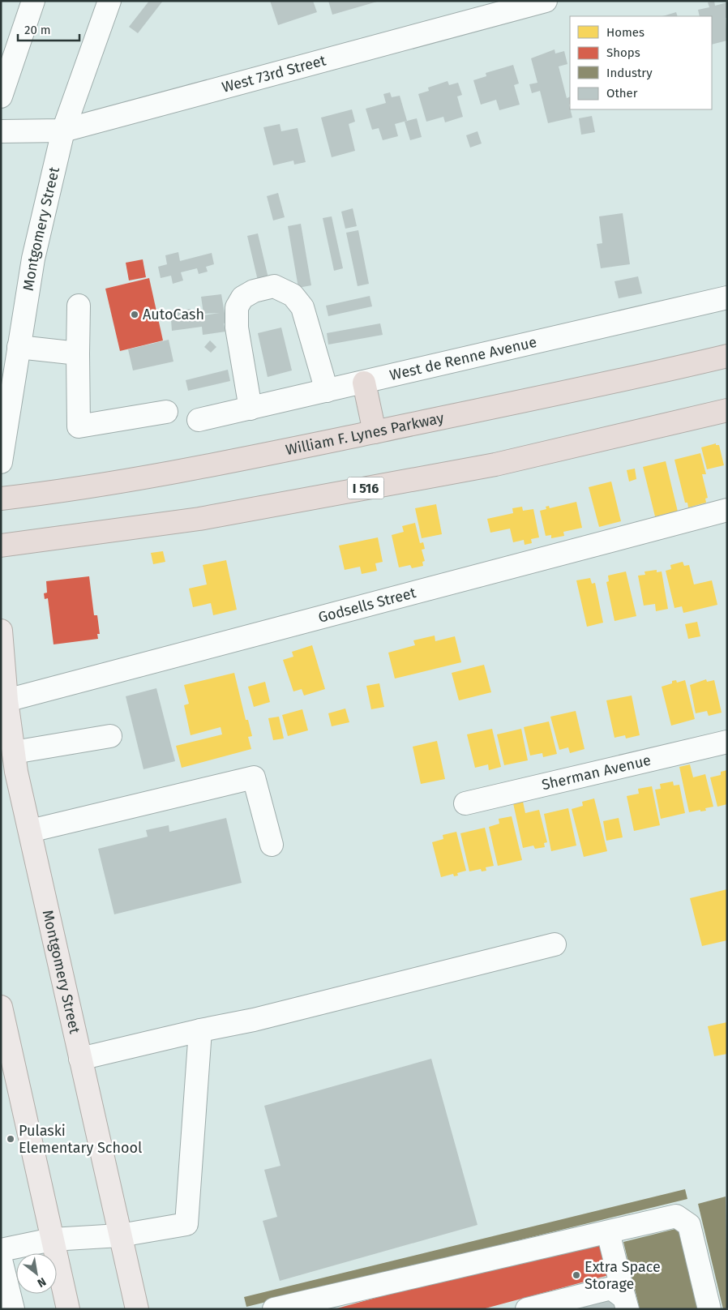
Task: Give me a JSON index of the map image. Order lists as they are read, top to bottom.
{
  "streets": {
    "highway": ["William F. Lynes Parkway", "I 516"],
    "main road": ["Montgomery Street"],
    "street": [
      "West 73rd Street",
      "West de Renne Avenue",
      "Godsells Street",
      "Sherman Avenue"
    ]
  },
  "crossings": [
    ["West 73rd Street", "Montgomery Street"],
    ["Montgomery Street", "Godsells Street"]
  ],
  "places": ["AutoCash", "Pulaski Elementary School", "Extra Space Storage"],
  "legend": [
    "Homes",
    "Shops",
    "Industry",
    "Other"
  ],
  "scale_bar": "20 m",
  "north": "bottom right"
}
